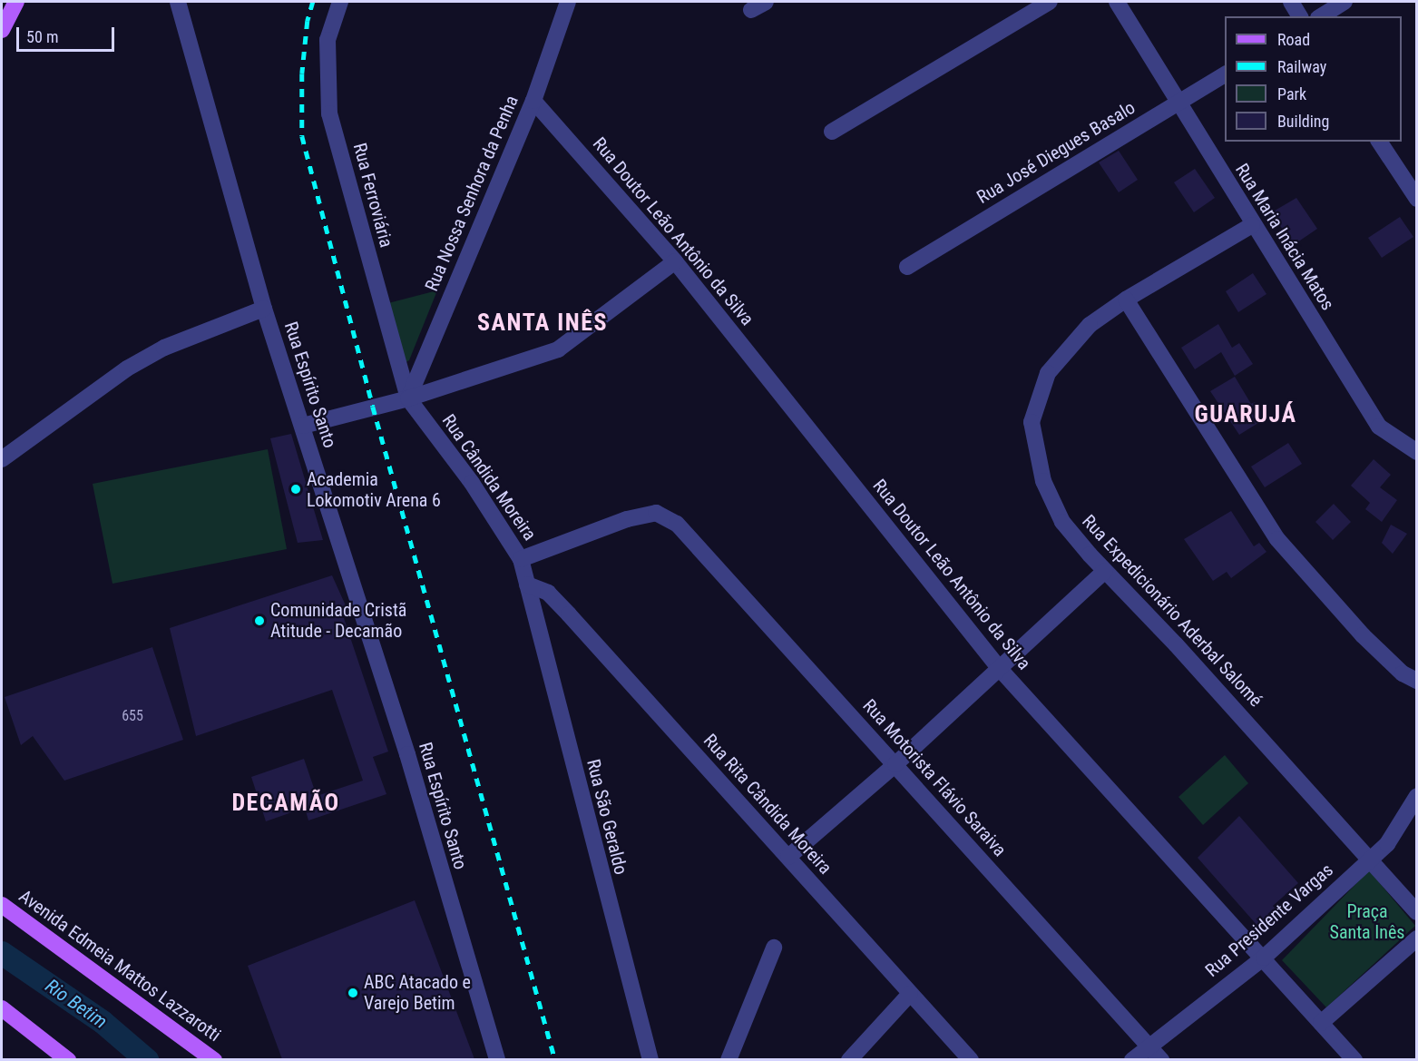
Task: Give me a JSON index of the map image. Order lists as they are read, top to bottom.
{
  "streets": {
    "main road": ["Avenida Edmeia Mattos Lazzarotti"],
    "street": [
      "Rua José Diegues Basalo",
      "Rua Nossa Senhora da Penha",
      "Rua Ferroviária",
      "Rua Doutor Leão Antônio da Silva",
      "Rua Maria Inácia Matos",
      "Rua Espírito Santo",
      "Rua Cândida Moreira",
      "Rua Expedicionário Aderbal Salomé",
      "Rua Motorista Flávio Saraiva",
      "Rua Rita Cândida Moreira",
      "Rua São Geraldo",
      "Rua Presidente Vargas"
    ]
  },
  "crossings": [
    ["Rua José Diegues Basalo", "Rua Maria Inácia Matos"],
    ["Rua Nossa Senhora da Penha", "Rua Ferroviária"],
    ["Rua Nossa Senhora da Penha", "Rua Doutor Leão Antônio da Silva"],
    ["Rua Nossa Senhora da Penha", "Rua Cândida Moreira"],
    ["Rua Ferroviária", "Rua Cândida Moreira"],
    ["Rua Doutor Leão Antônio da Silva", "Rua Presidente Vargas"],
    ["Rua Maria Inácia Matos", "Rua Expedicionário Aderbal Salomé"],
    ["Rua Cândida Moreira", "Rua Motorista Flávio Saraiva"],
    ["Rua Cândida Moreira", "Rua Rita Cândida Moreira"],
    ["Rua Cândida Moreira", "Rua São Geraldo"],
    ["Rua Expedicionário Aderbal Salomé", "Rua Presidente Vargas"],
    ["Rua Motorista Flávio Saraiva", "Rua Presidente Vargas"],
    ["Rua Rita Cândida Moreira", "Rua São Geraldo"]
  ],
  "districts": ["SANTA INÊS", "GUARUJÁ", "DECAMÃO"],
  "water": ["Rio Betim"],
  "parks": ["Praça Santa Inês"],
  "places": ["Academia Lokomotiv Arena 6", "Comunidade Cristã Atitude - Decamão", "ABC Atacado e Varejo Betim"],
  "house_numbers": ["655"],
  "legend": [
    "Road",
    "Railway",
    "Park",
    "Building"
  ],
  "scale_bar": "50 m"
}
